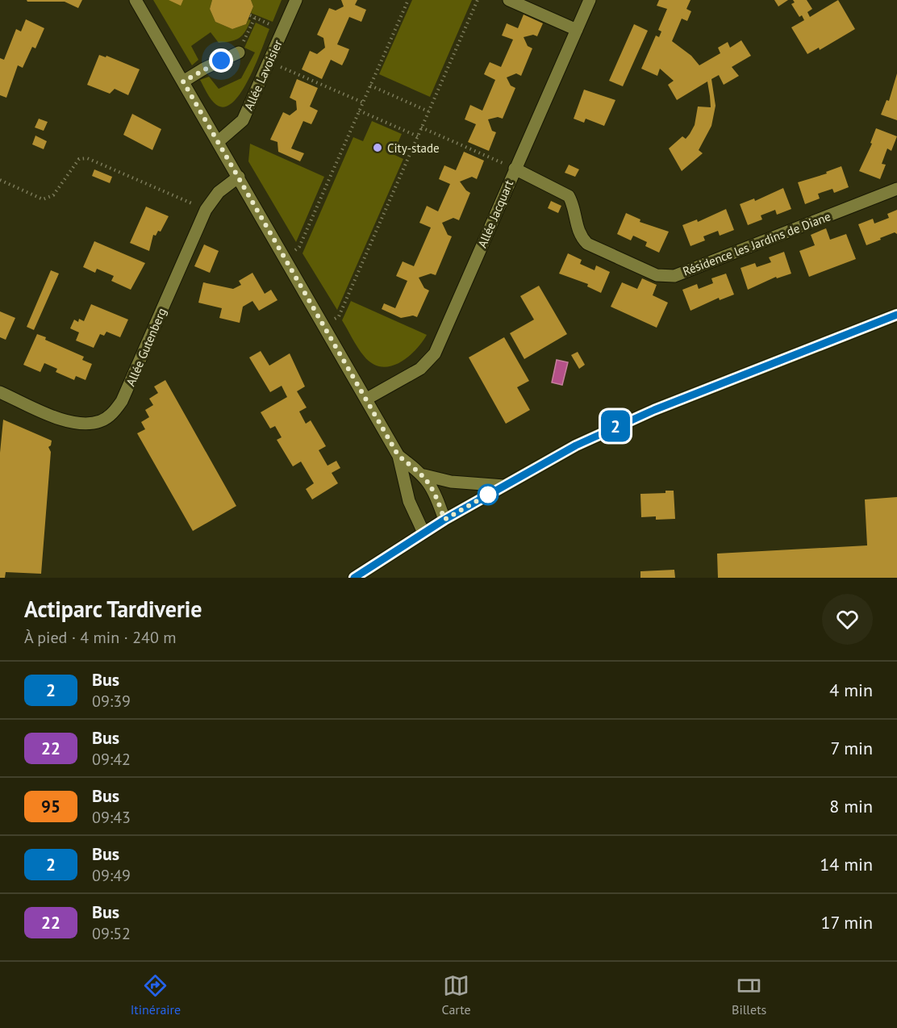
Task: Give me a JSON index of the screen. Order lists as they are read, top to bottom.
{
  "streets": {
    "street": [
      "Allée Lavoisier",
      "Allée Jacquart",
      "Résidence les Jardins de Diane",
      "Allée Gutenberg"
    ]
  },
  "crossings": [
    ["Allée Jacquart", "Résidence les Jardins de Diane"]
  ],
  "places": ["City-stade"],
  "lines": ["bus line 2"],
  "page": {
    "on_map": "2",
    "heading": ["Actiparc Tardiverie", "À pied · 4 min · 240 m"],
    "list": [
      {
        "mark": "2",
        "name": "Bus",
        "note": "09:39",
        "value": "4 min"
      },
      {
        "mark": "22",
        "name": "Bus",
        "note": "09:42",
        "value": "7 min"
      },
      {
        "mark": "95",
        "name": "Bus",
        "note": "09:43",
        "value": "8 min"
      },
      {
        "mark": "2",
        "name": "Bus",
        "note": "09:49",
        "value": "14 min"
      },
      {
        "mark": "22",
        "name": "Bus",
        "note": "09:52",
        "value": "17 min"
      }
    ],
    "tabs": ["Itinéraire", "Carte", "Billets"]
  }
}
